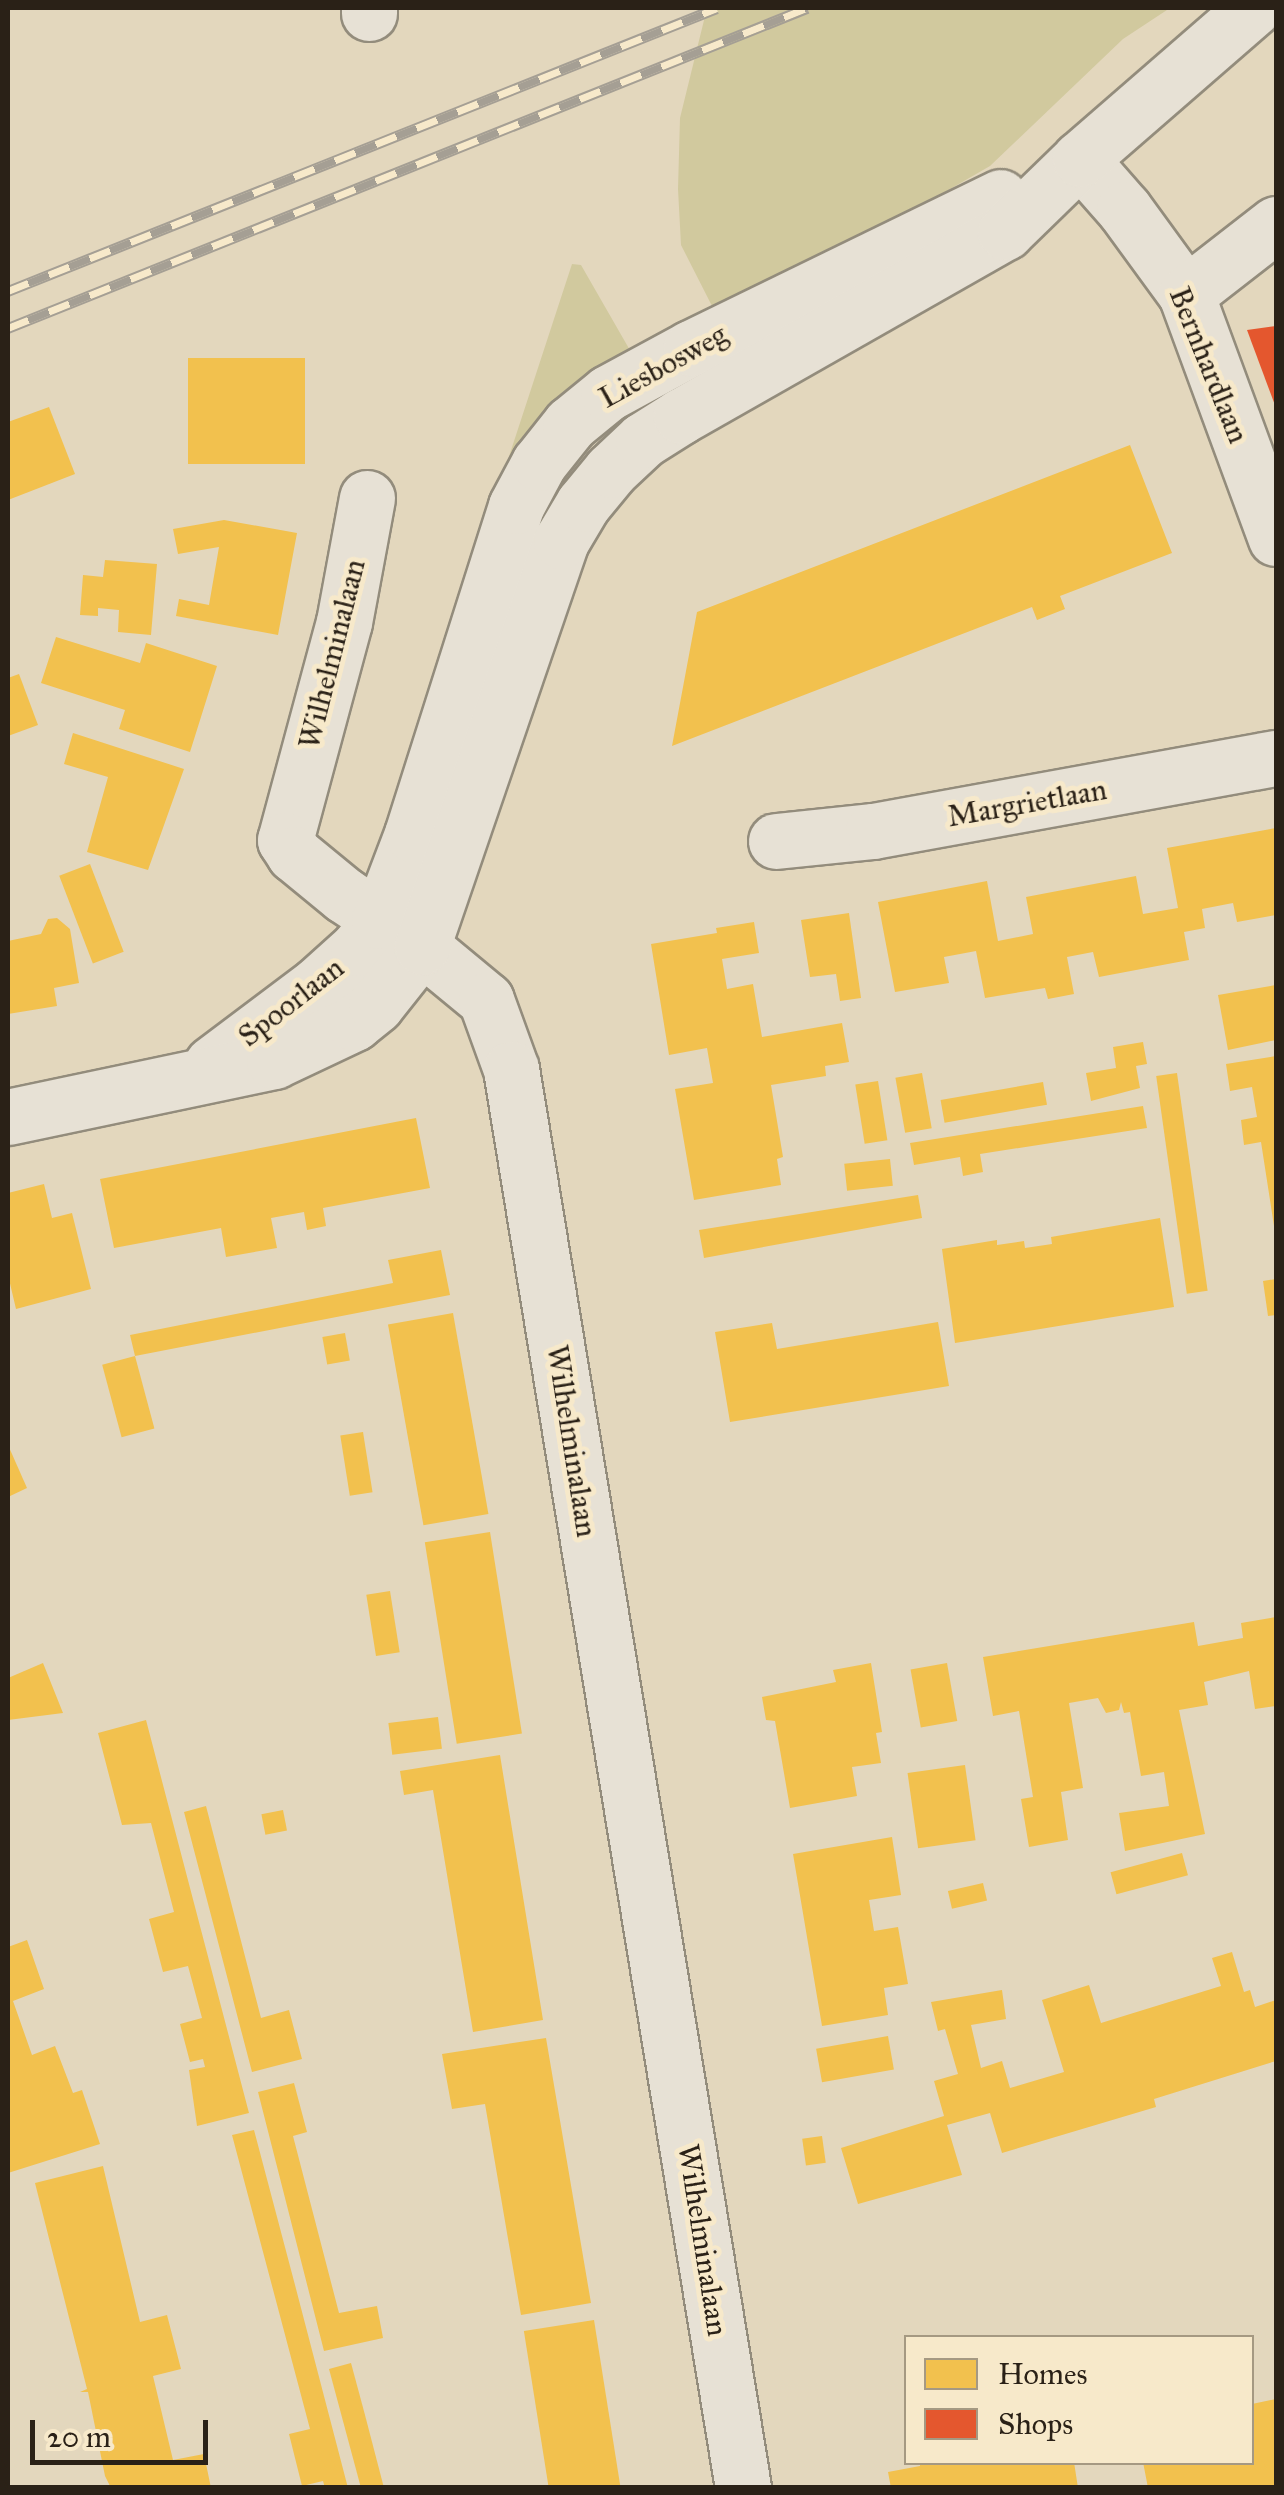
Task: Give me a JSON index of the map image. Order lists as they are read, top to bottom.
{
  "streets": {
    "street": [
      "Bernhardlaan",
      "Liesbosweg",
      "Wilhelminalaan",
      "Margrietlaan",
      "Spoorlaan"
    ]
  },
  "crossings": [
    ["Bernhardlaan", "Liesbosweg"],
    ["Liesbosweg", "Wilhelminalaan"],
    ["Liesbosweg", "Spoorlaan"],
    ["Wilhelminalaan", "Spoorlaan"]
  ],
  "legend": ["Homes", "Shops"],
  "scale_bar": "20 m"
}
